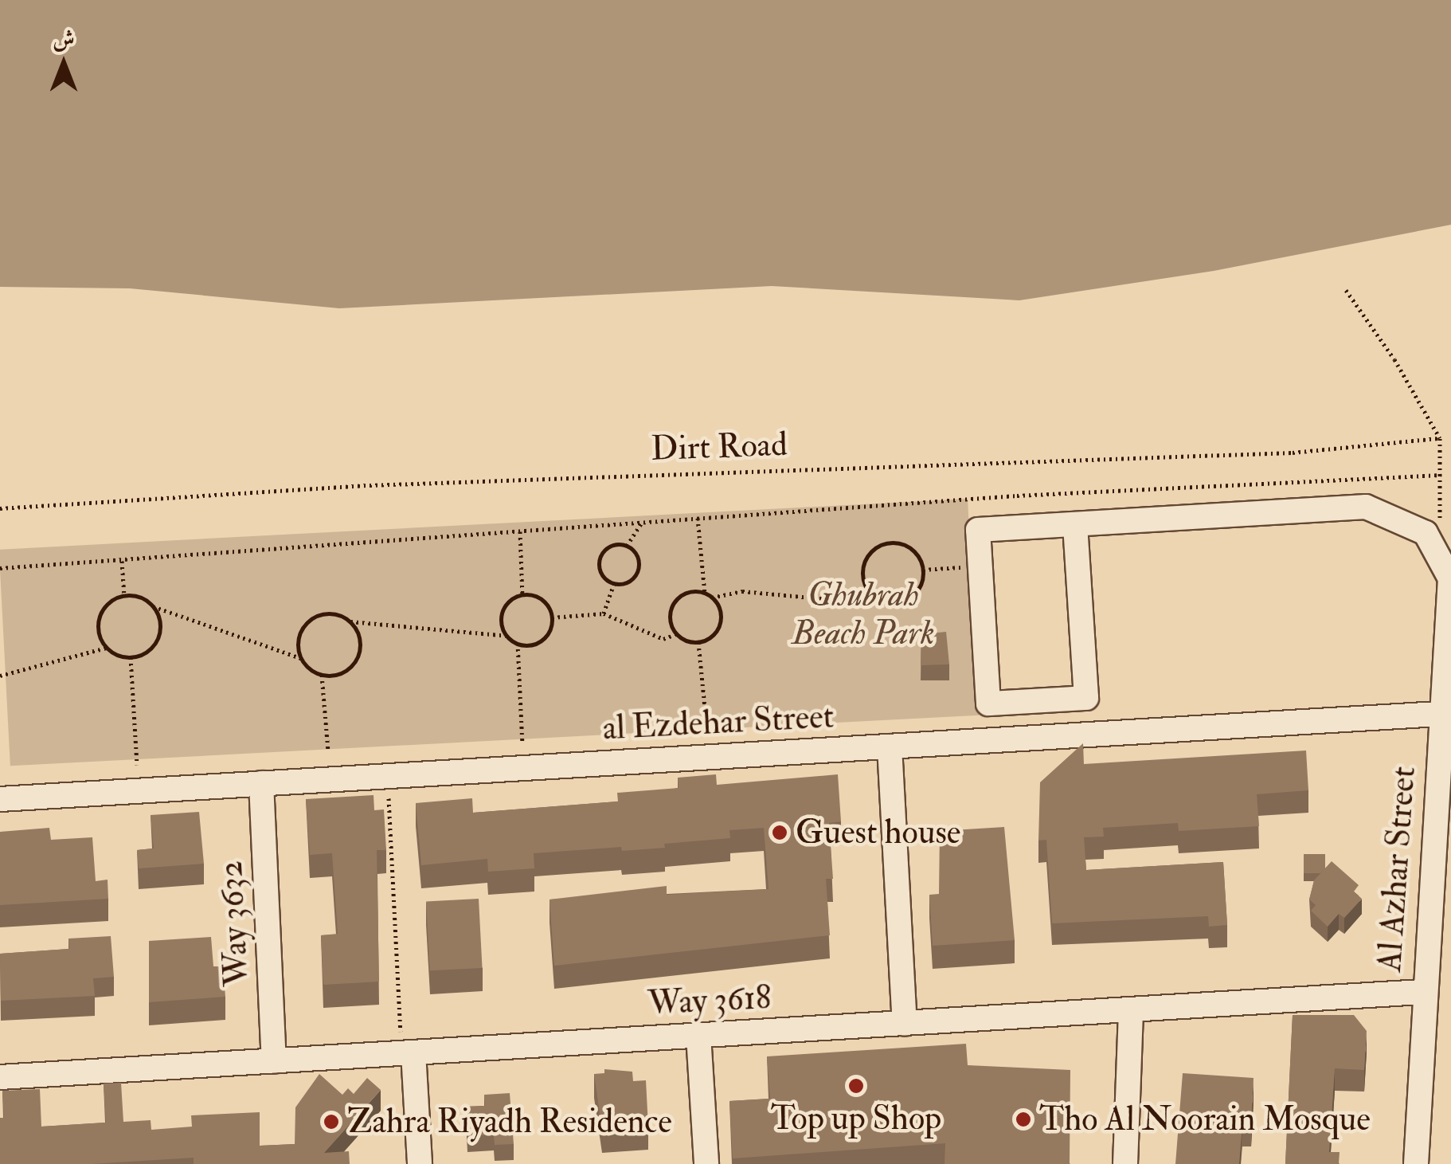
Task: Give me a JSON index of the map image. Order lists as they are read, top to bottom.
{
  "streets": {
    "street": [
      "al Ezdehar Street",
      "Al Azhar Street",
      "Way 3632",
      "Way 3618"
    ],
    "path": ["Dirt Road"]
  },
  "crossings": [
    ["al Ezdehar Street", "Al Azhar Street"],
    ["al Ezdehar Street", "Way 3632"],
    ["Al Azhar Street", "Way 3618"],
    ["Way 3632", "Way 3618"]
  ],
  "parks": ["Ghubrah Beach Park"],
  "places": [
    "Guest house",
    "Top up Shop",
    "Tho Al Noorain Mosque",
    "Zahra Riyadh Residence"
  ],
  "north": "top"
}
